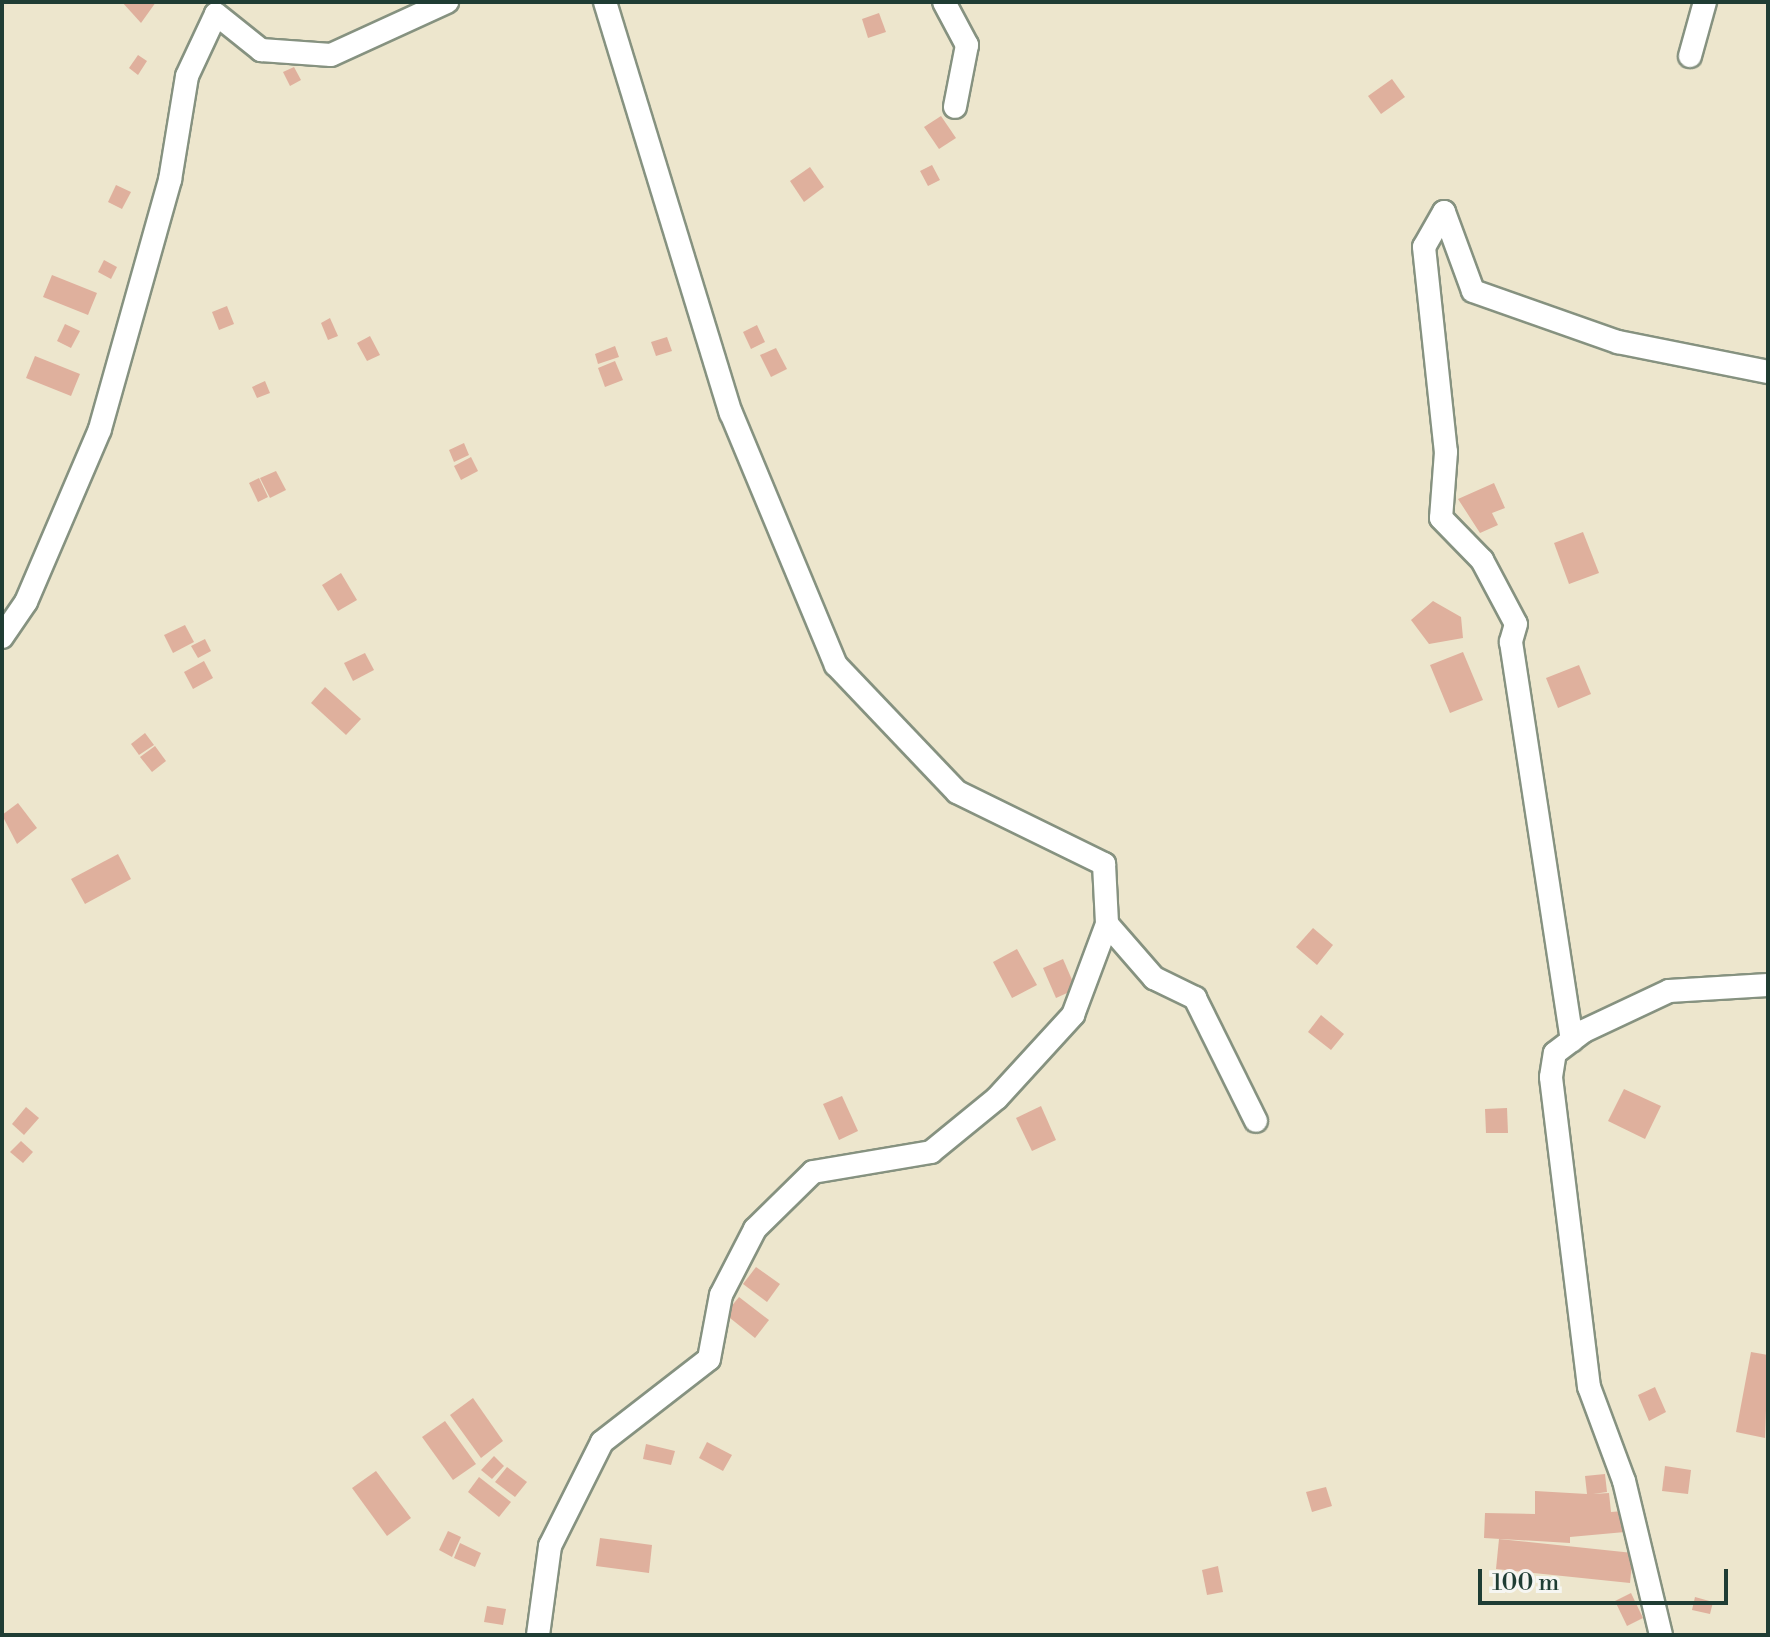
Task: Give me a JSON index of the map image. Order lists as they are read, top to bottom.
{
  "scale_bar": "100 m"
}
